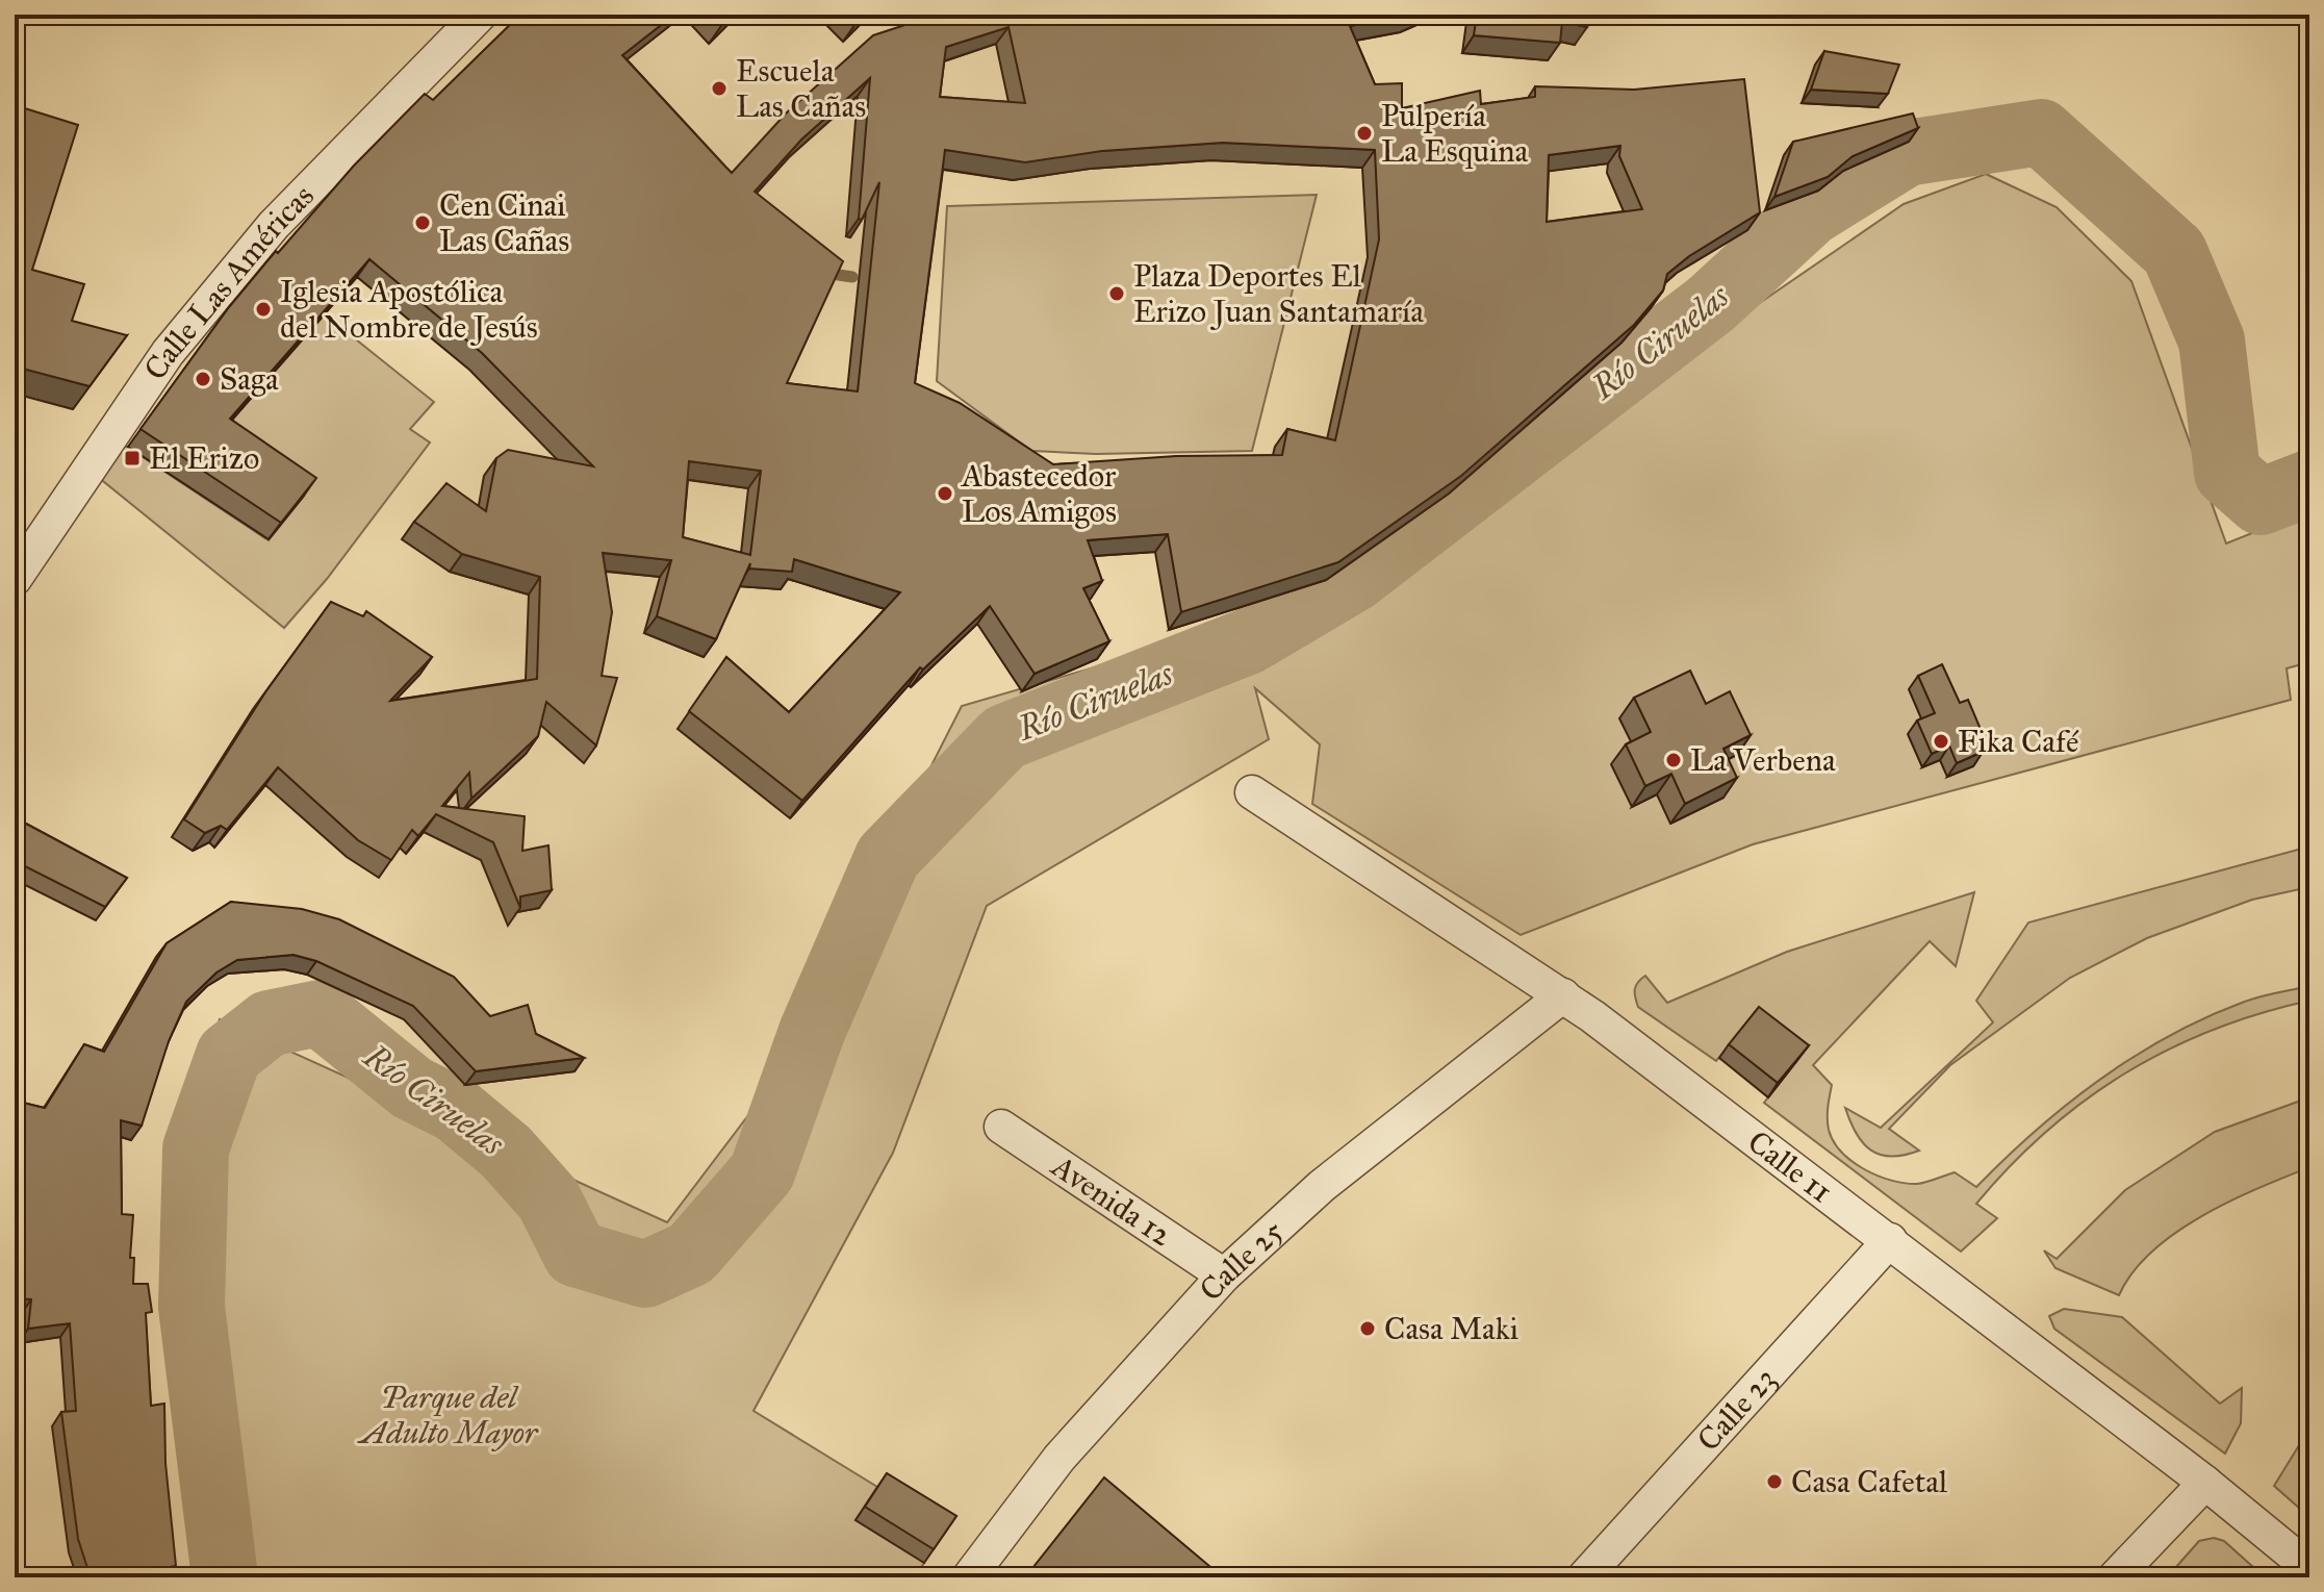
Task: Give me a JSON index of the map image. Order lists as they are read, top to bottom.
{
  "streets": {
    "street": [
      "Calle Las Américas",
      "Calle 11",
      "Avenida 12",
      "Calle 25",
      "Calle 23"
    ]
  },
  "crossings": [
    ["Calle 11", "Calle 25"],
    ["Calle 11", "Calle 23"],
    ["Avenida 12", "Calle 25"]
  ],
  "water": ["Río Ciruelas"],
  "parks": ["Parque del Adulto Mayor"],
  "places": {
    "other": [
      "Escuela Las Cañas",
      "Pulpería La Esquina",
      "Cen Cinai Las Cañas",
      "Plaza Deportes El Erizo Juan Santamaría",
      "Iglesia Apostólica del Nombre de Jesús",
      "Saga",
      "Abastecedor Los Amigos",
      "Fika Café",
      "La Verbena",
      "Casa Maki",
      "Casa Cafetal"
    ],
    "transit": ["El Erizo"]
  }
}
